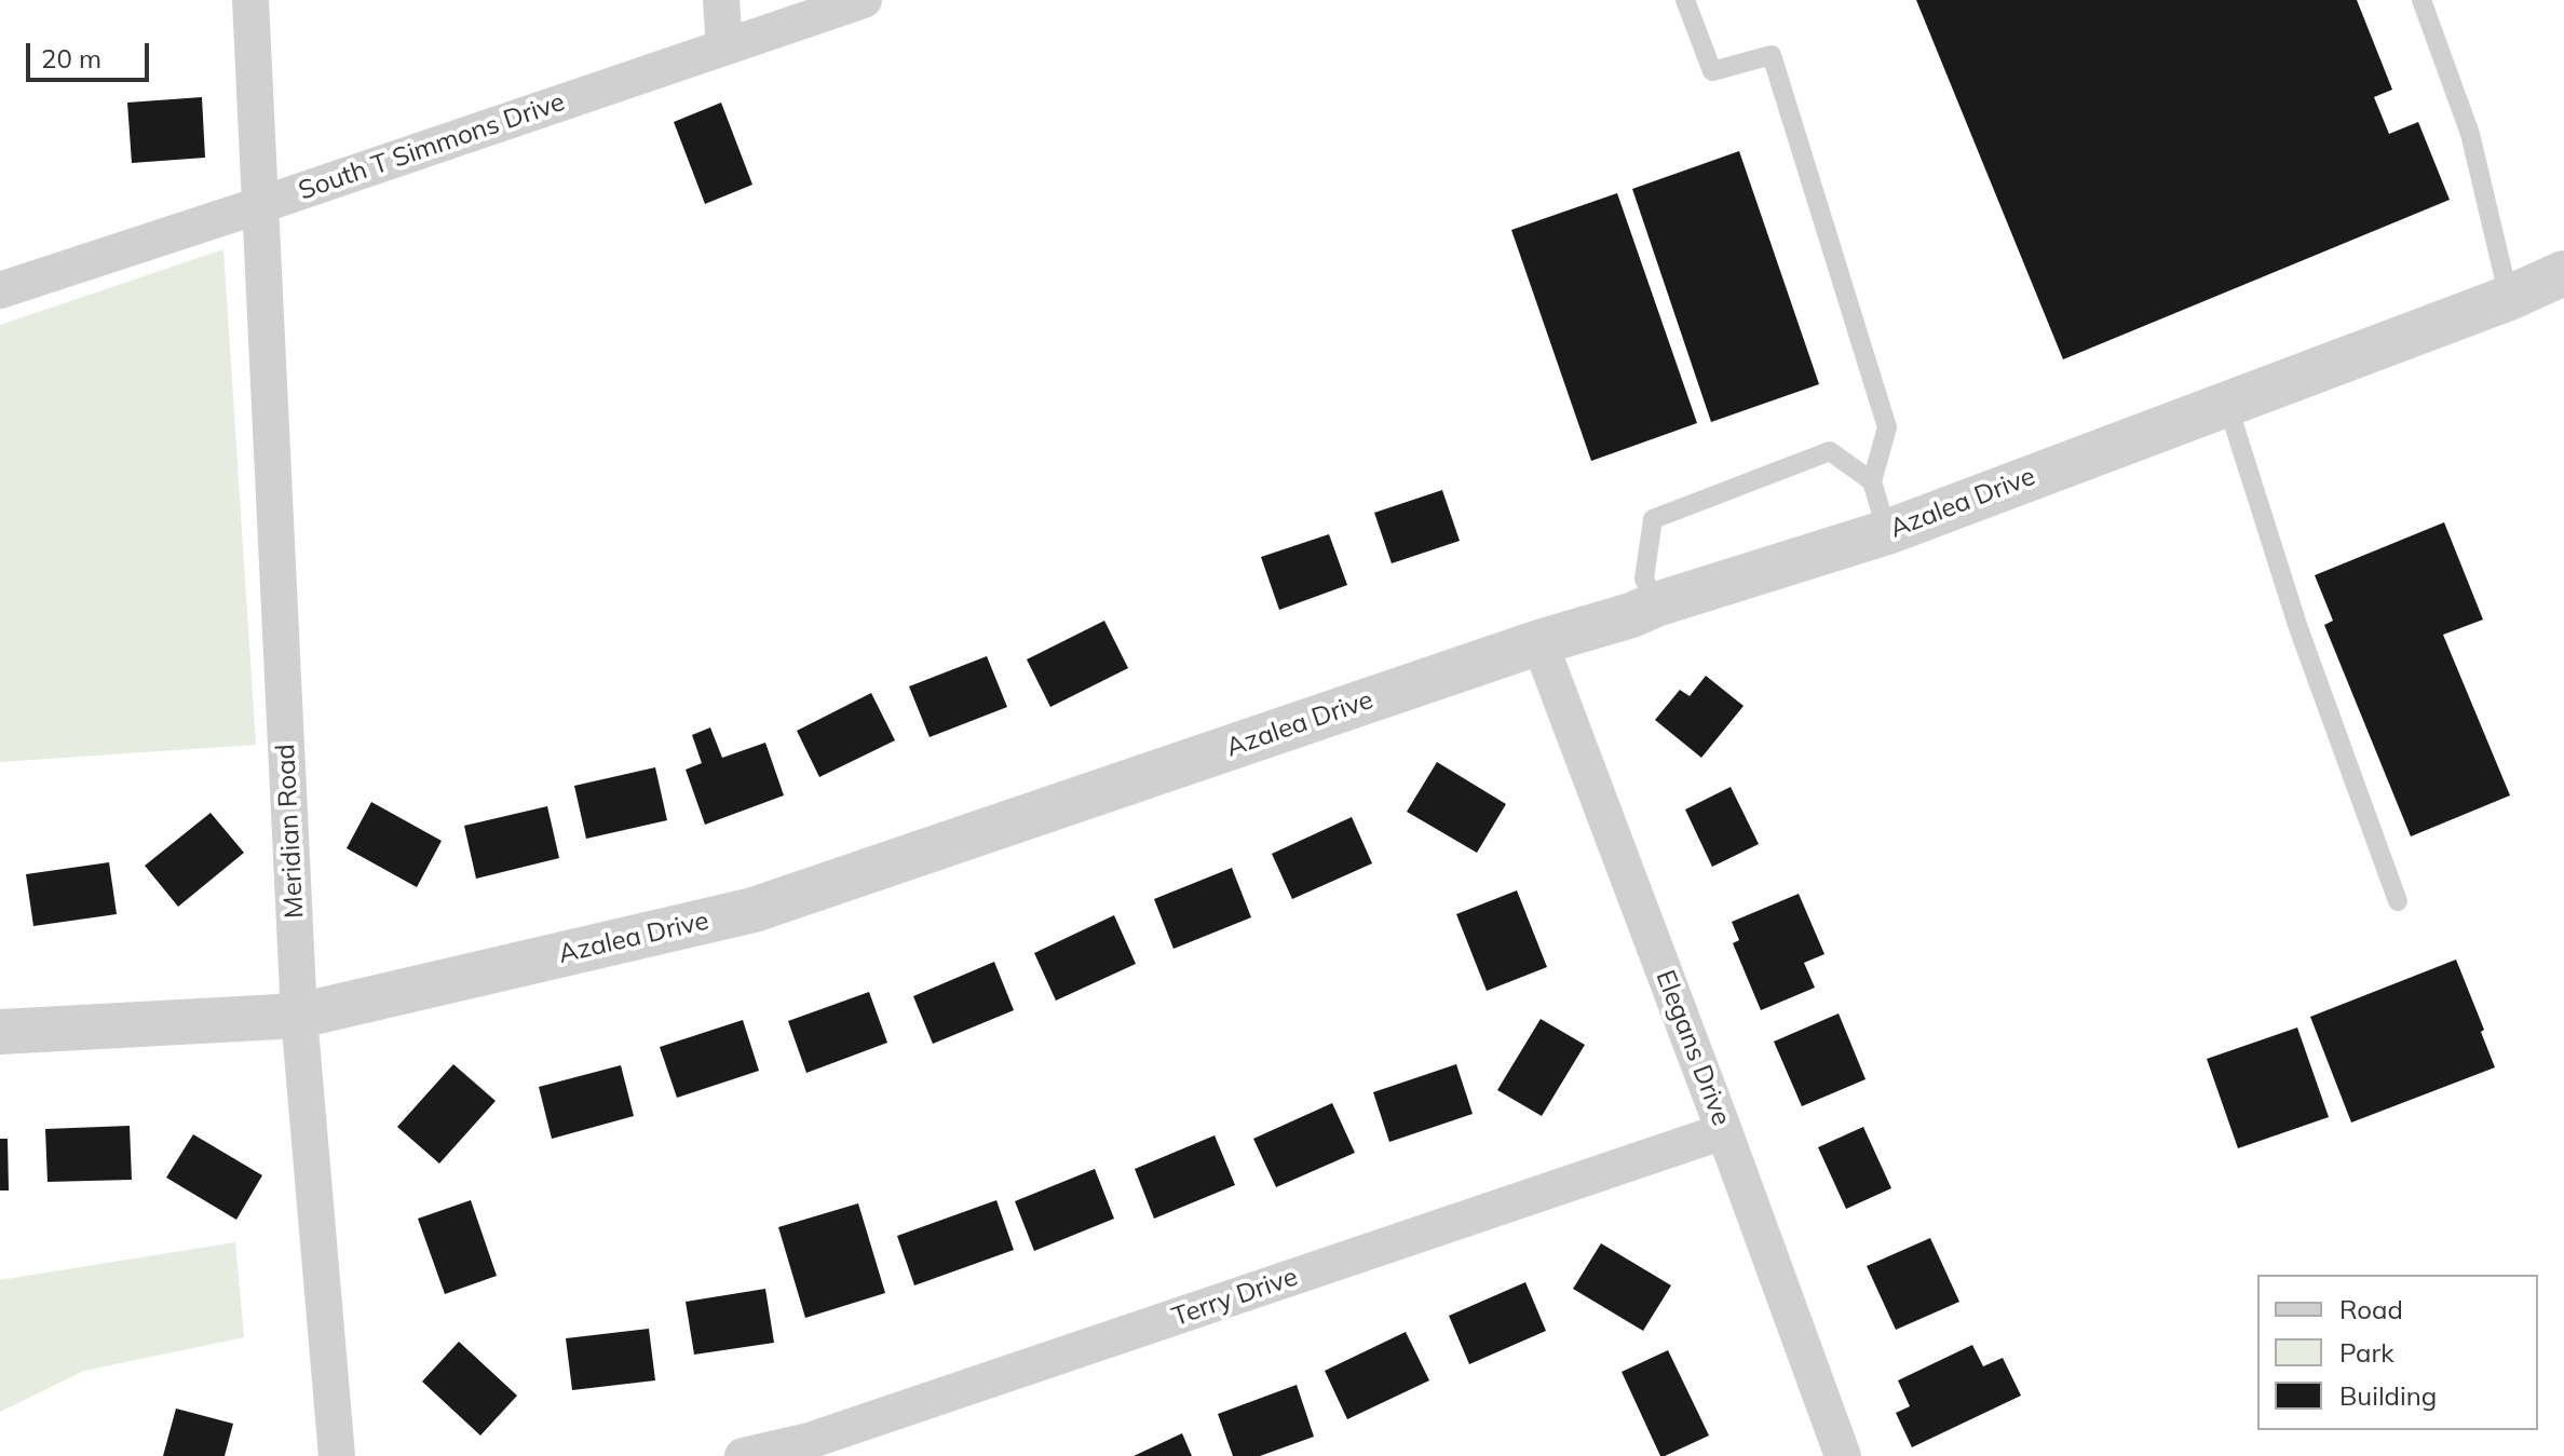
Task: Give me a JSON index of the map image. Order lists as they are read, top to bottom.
{
  "streets": {
    "street": [
      "South T Simmons Drive",
      "Azalea Drive",
      "Meridian Road",
      "Elegans Drive",
      "Terry Drive"
    ]
  },
  "crossings": [
    ["South T Simmons Drive", "Meridian Road"],
    ["Azalea Drive", "Meridian Road"],
    ["Azalea Drive", "Elegans Drive"],
    ["Elegans Drive", "Terry Drive"]
  ],
  "legend": ["Road", "Park", "Building"],
  "scale_bar": "20 m"
}
